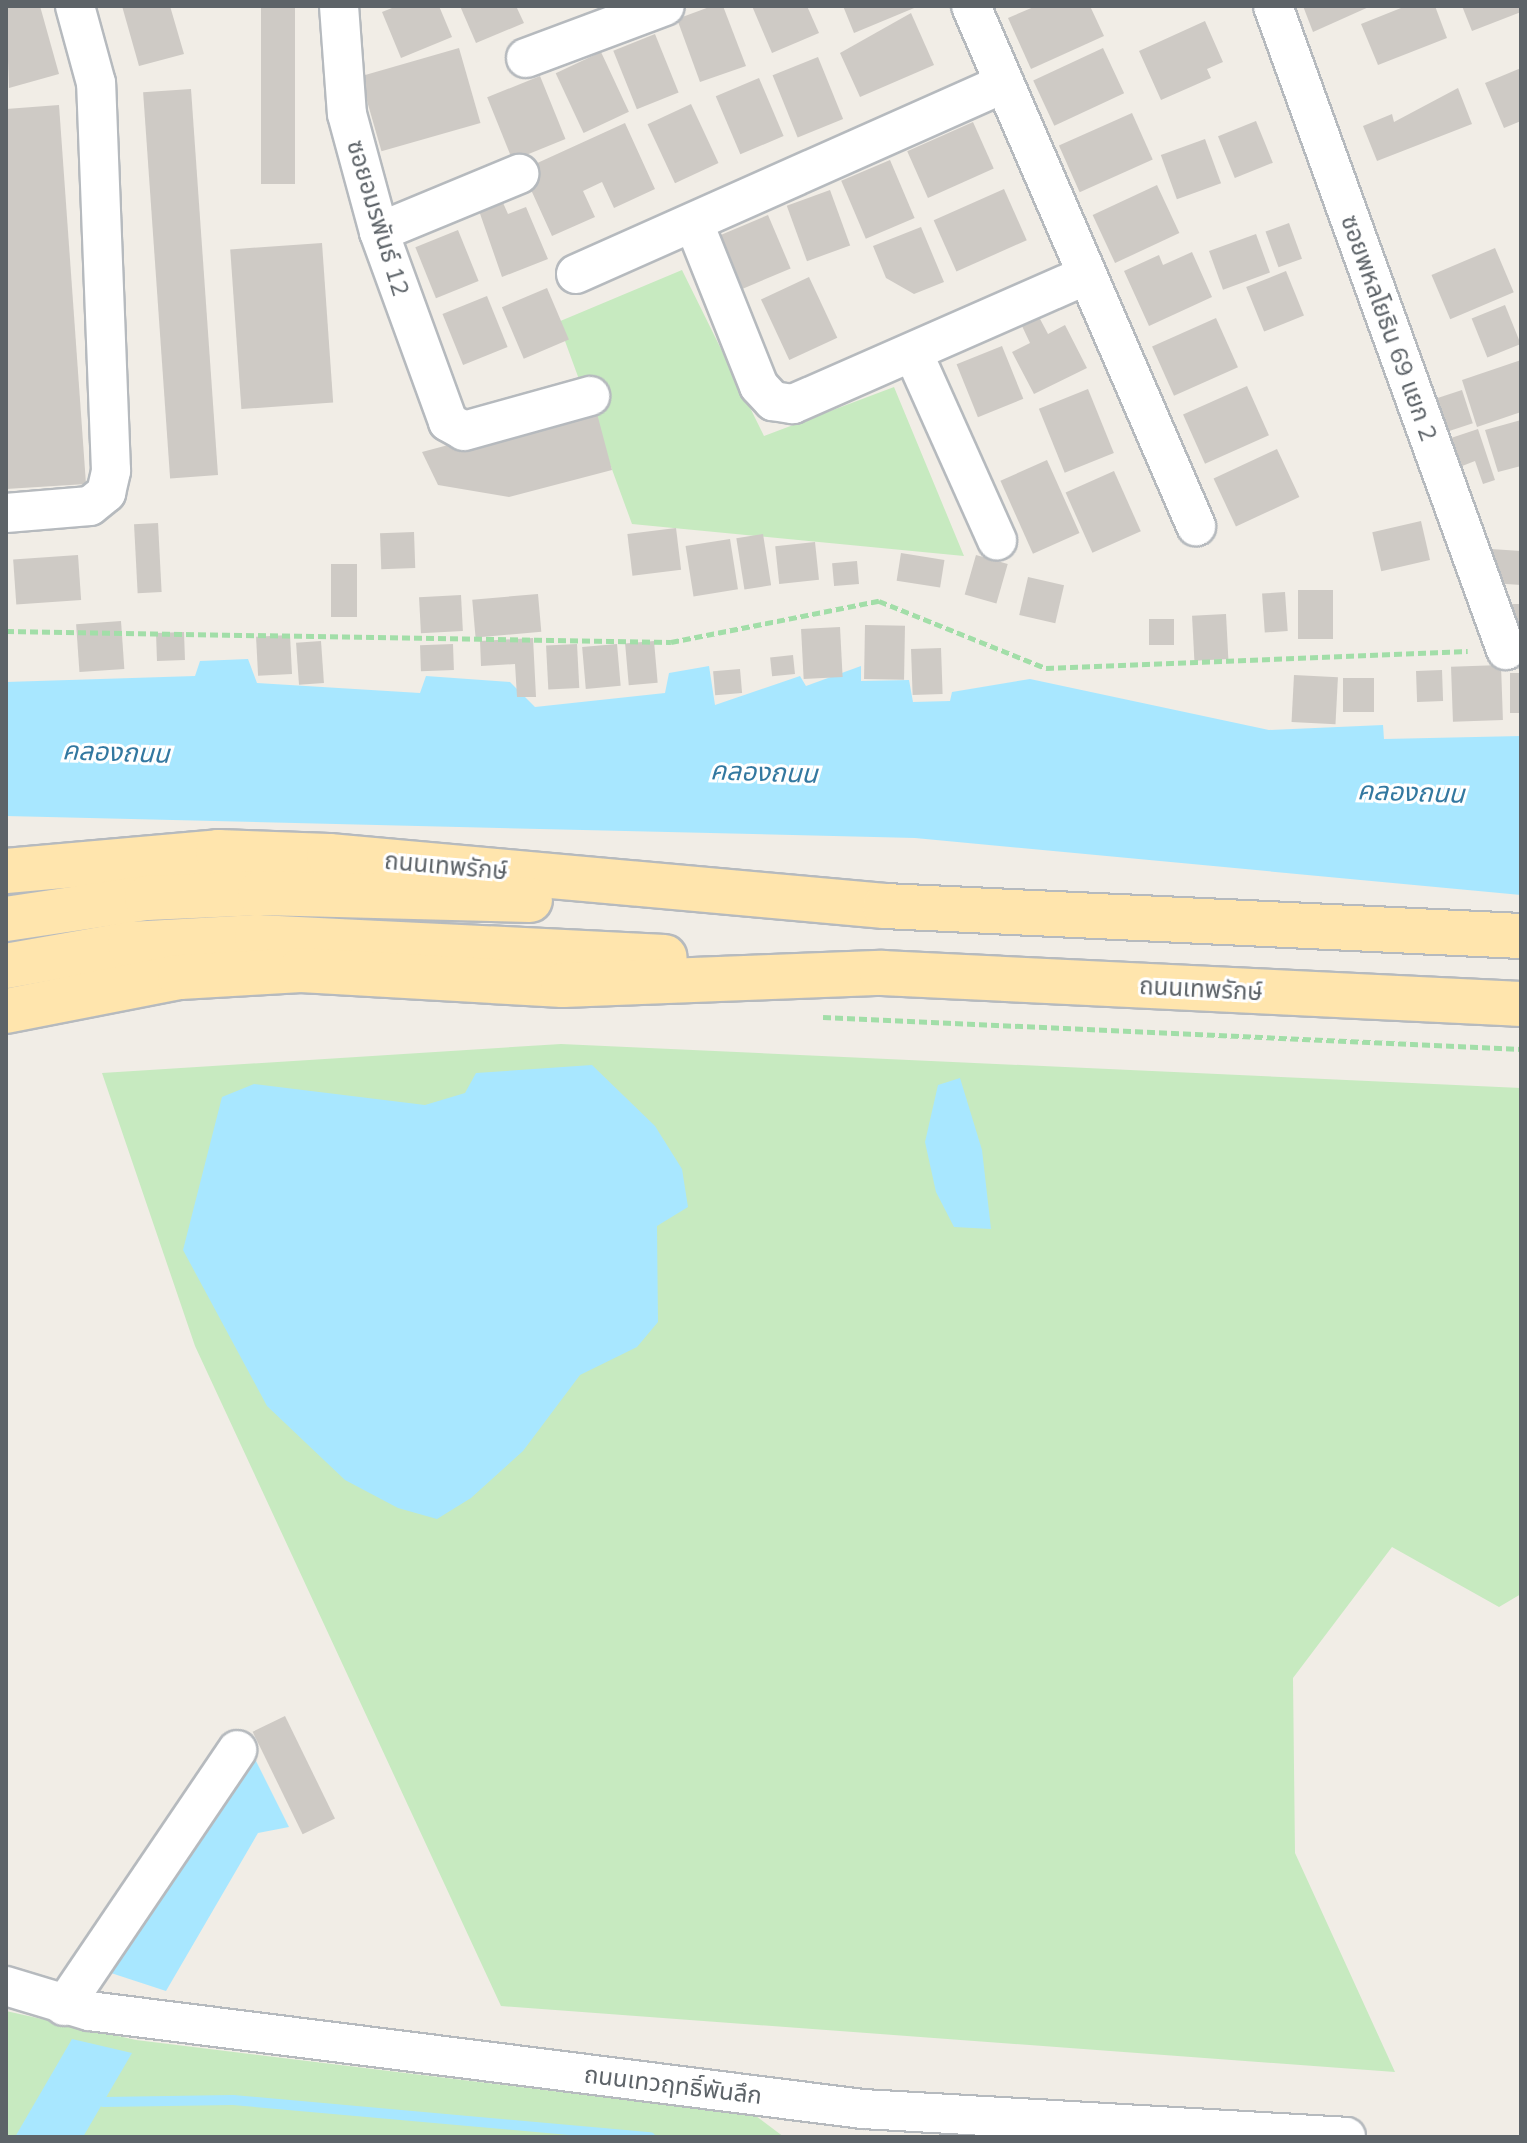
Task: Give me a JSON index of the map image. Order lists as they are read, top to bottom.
{
  "streets": {
    "main road": ["ถนนเทพรักษ์"],
    "street": ["ซอยอมรพันธ์ 12", "ซอยพหลโยธิน 69 แยก 2", "ถนนเทวฤทธิ์พันลึก"]
  },
  "water": ["คลองถนน"]
}
